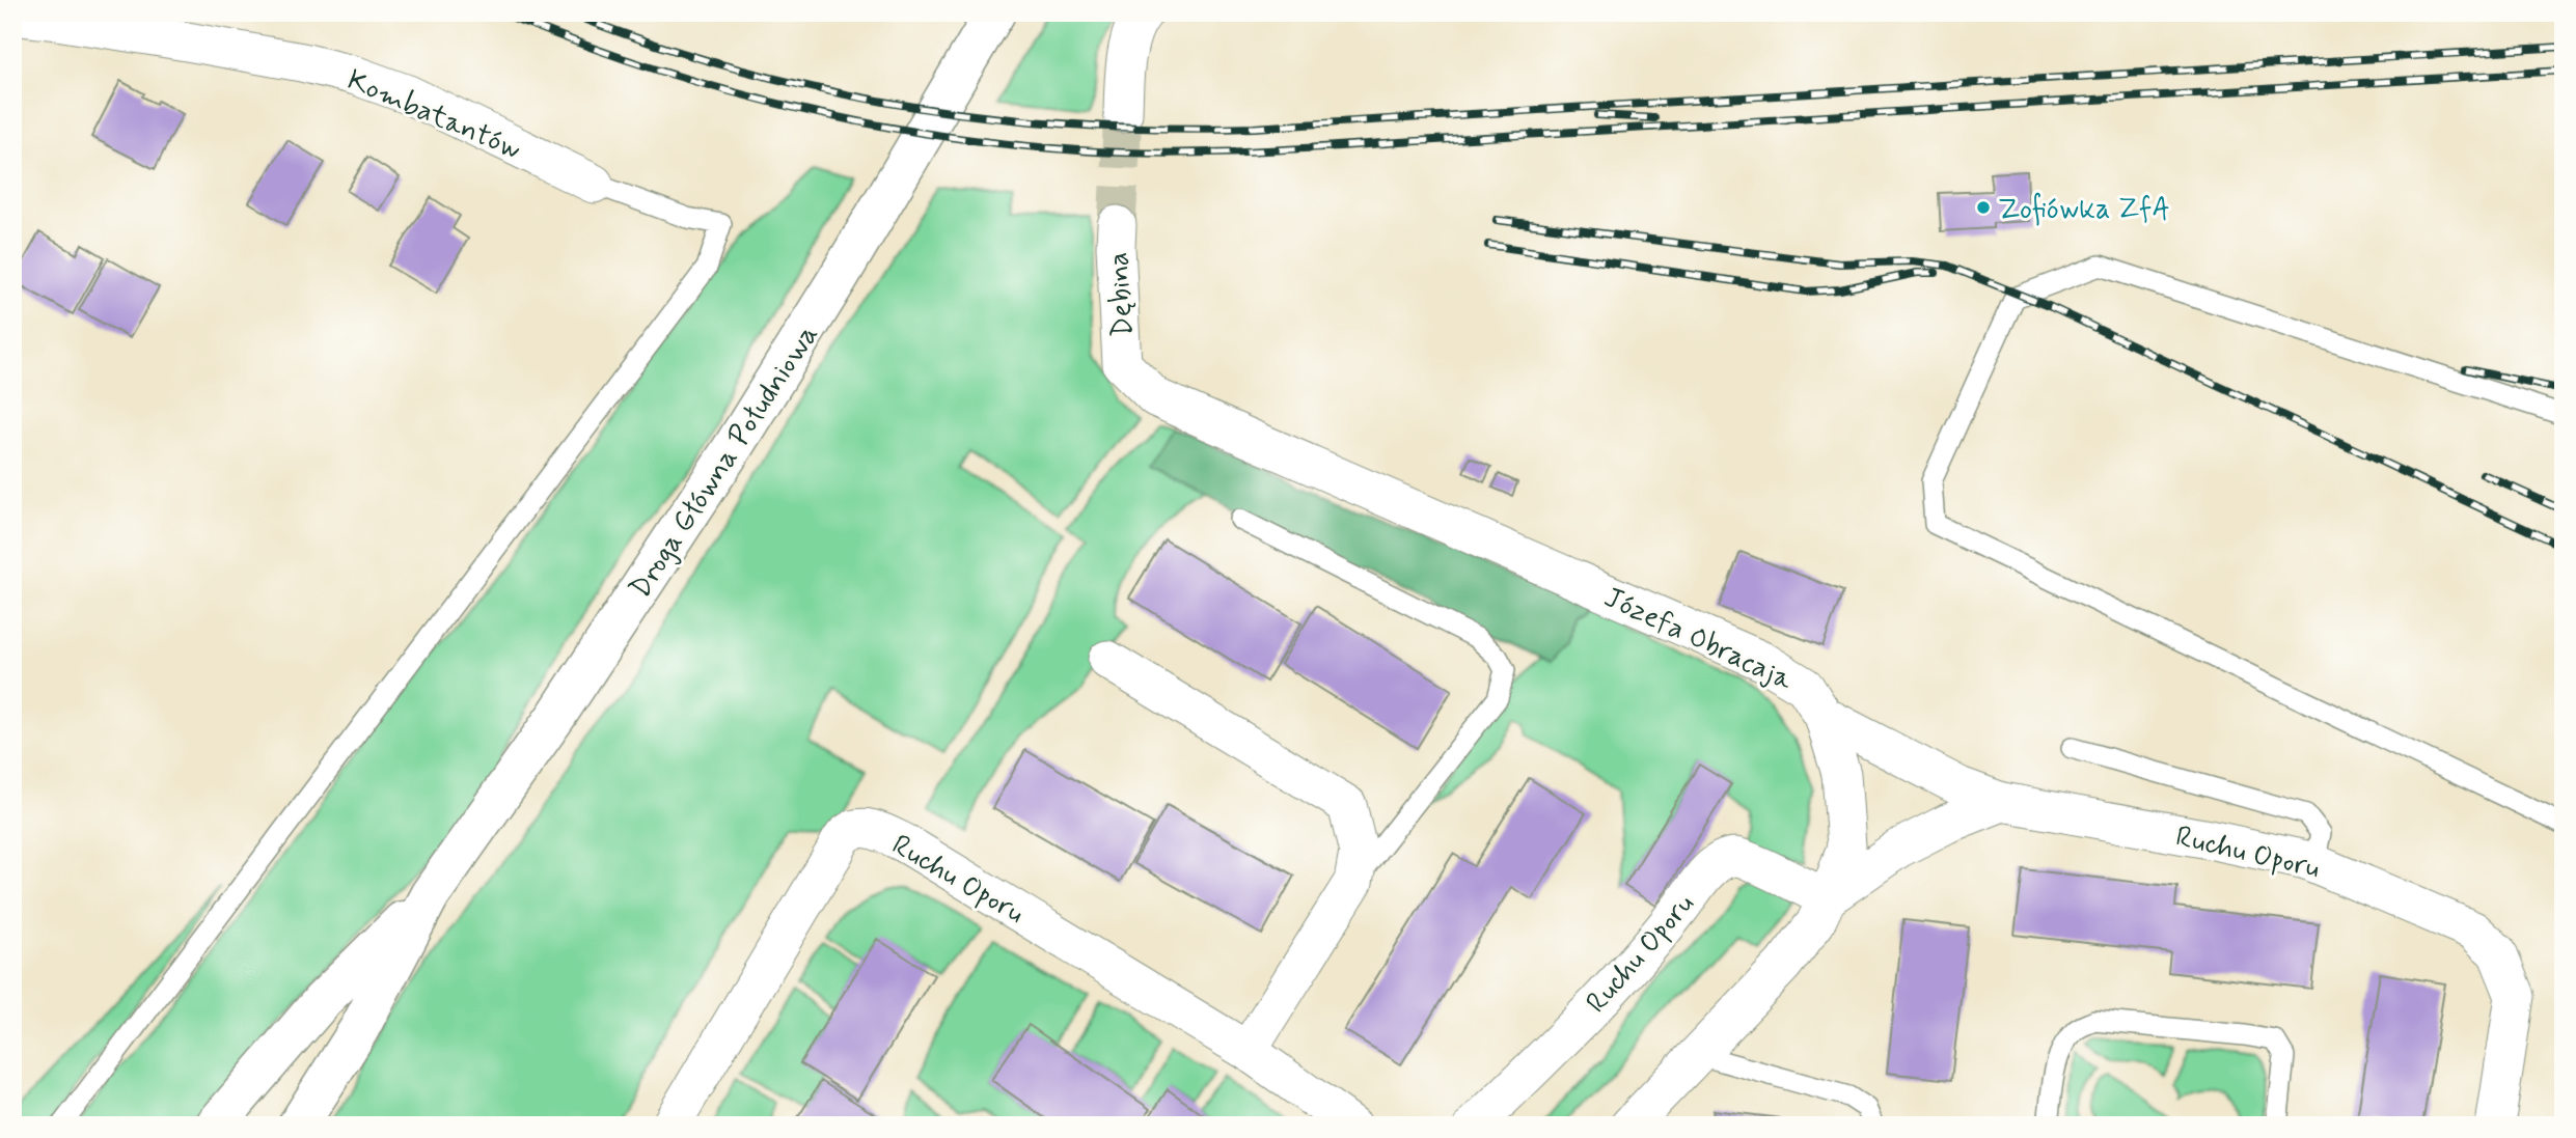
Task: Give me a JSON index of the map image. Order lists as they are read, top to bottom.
{
  "streets": {
    "main road": ["Droga Główna Południowa"],
    "street": [
      "Kombatantów",
      "Dębina",
      "Józefa Obracaja",
      "Ruchu Oporu"
    ]
  },
  "crossings": [
    ["Dębina", "Józefa Obracaja"],
    ["Józefa Obracaja", "Ruchu Oporu"]
  ],
  "places": ["Zofiówka ZfA"]
}
